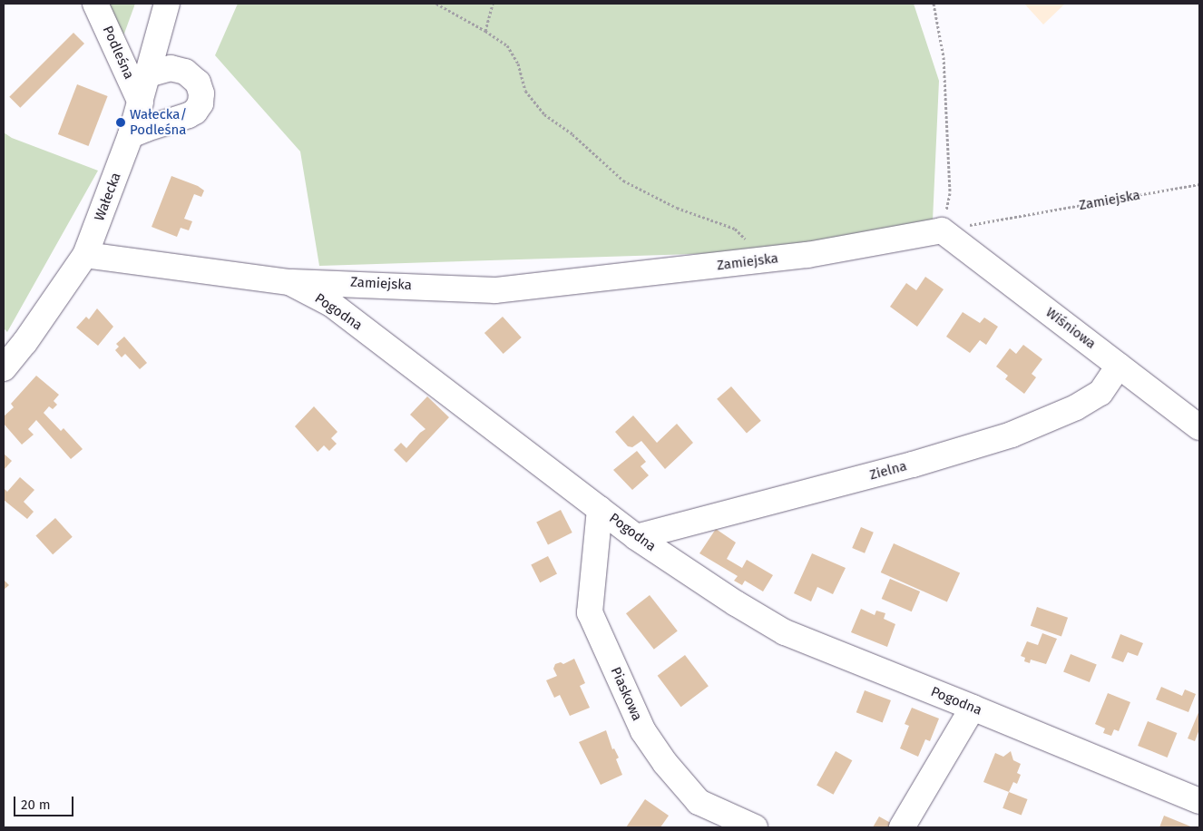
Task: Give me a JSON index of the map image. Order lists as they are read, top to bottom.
{
  "streets": {
    "street": [
      "Podleśna",
      "Wałecka",
      "Zamiejska",
      "Pogodna",
      "Wiśniowa",
      "Zielna",
      "Piaskowa"
    ]
  },
  "crossings": [
    ["Podleśna", "Wałecka"],
    ["Wałecka", "Pogodna"],
    ["Zamiejska", "Pogodna"],
    ["Zamiejska", "Wiśniowa"],
    ["Pogodna", "Zielna"],
    ["Pogodna", "Piaskowa"],
    ["Wiśniowa", "Zielna"]
  ],
  "places": ["Wałecka/ Podleśna"],
  "scale_bar": "20 m"
}
